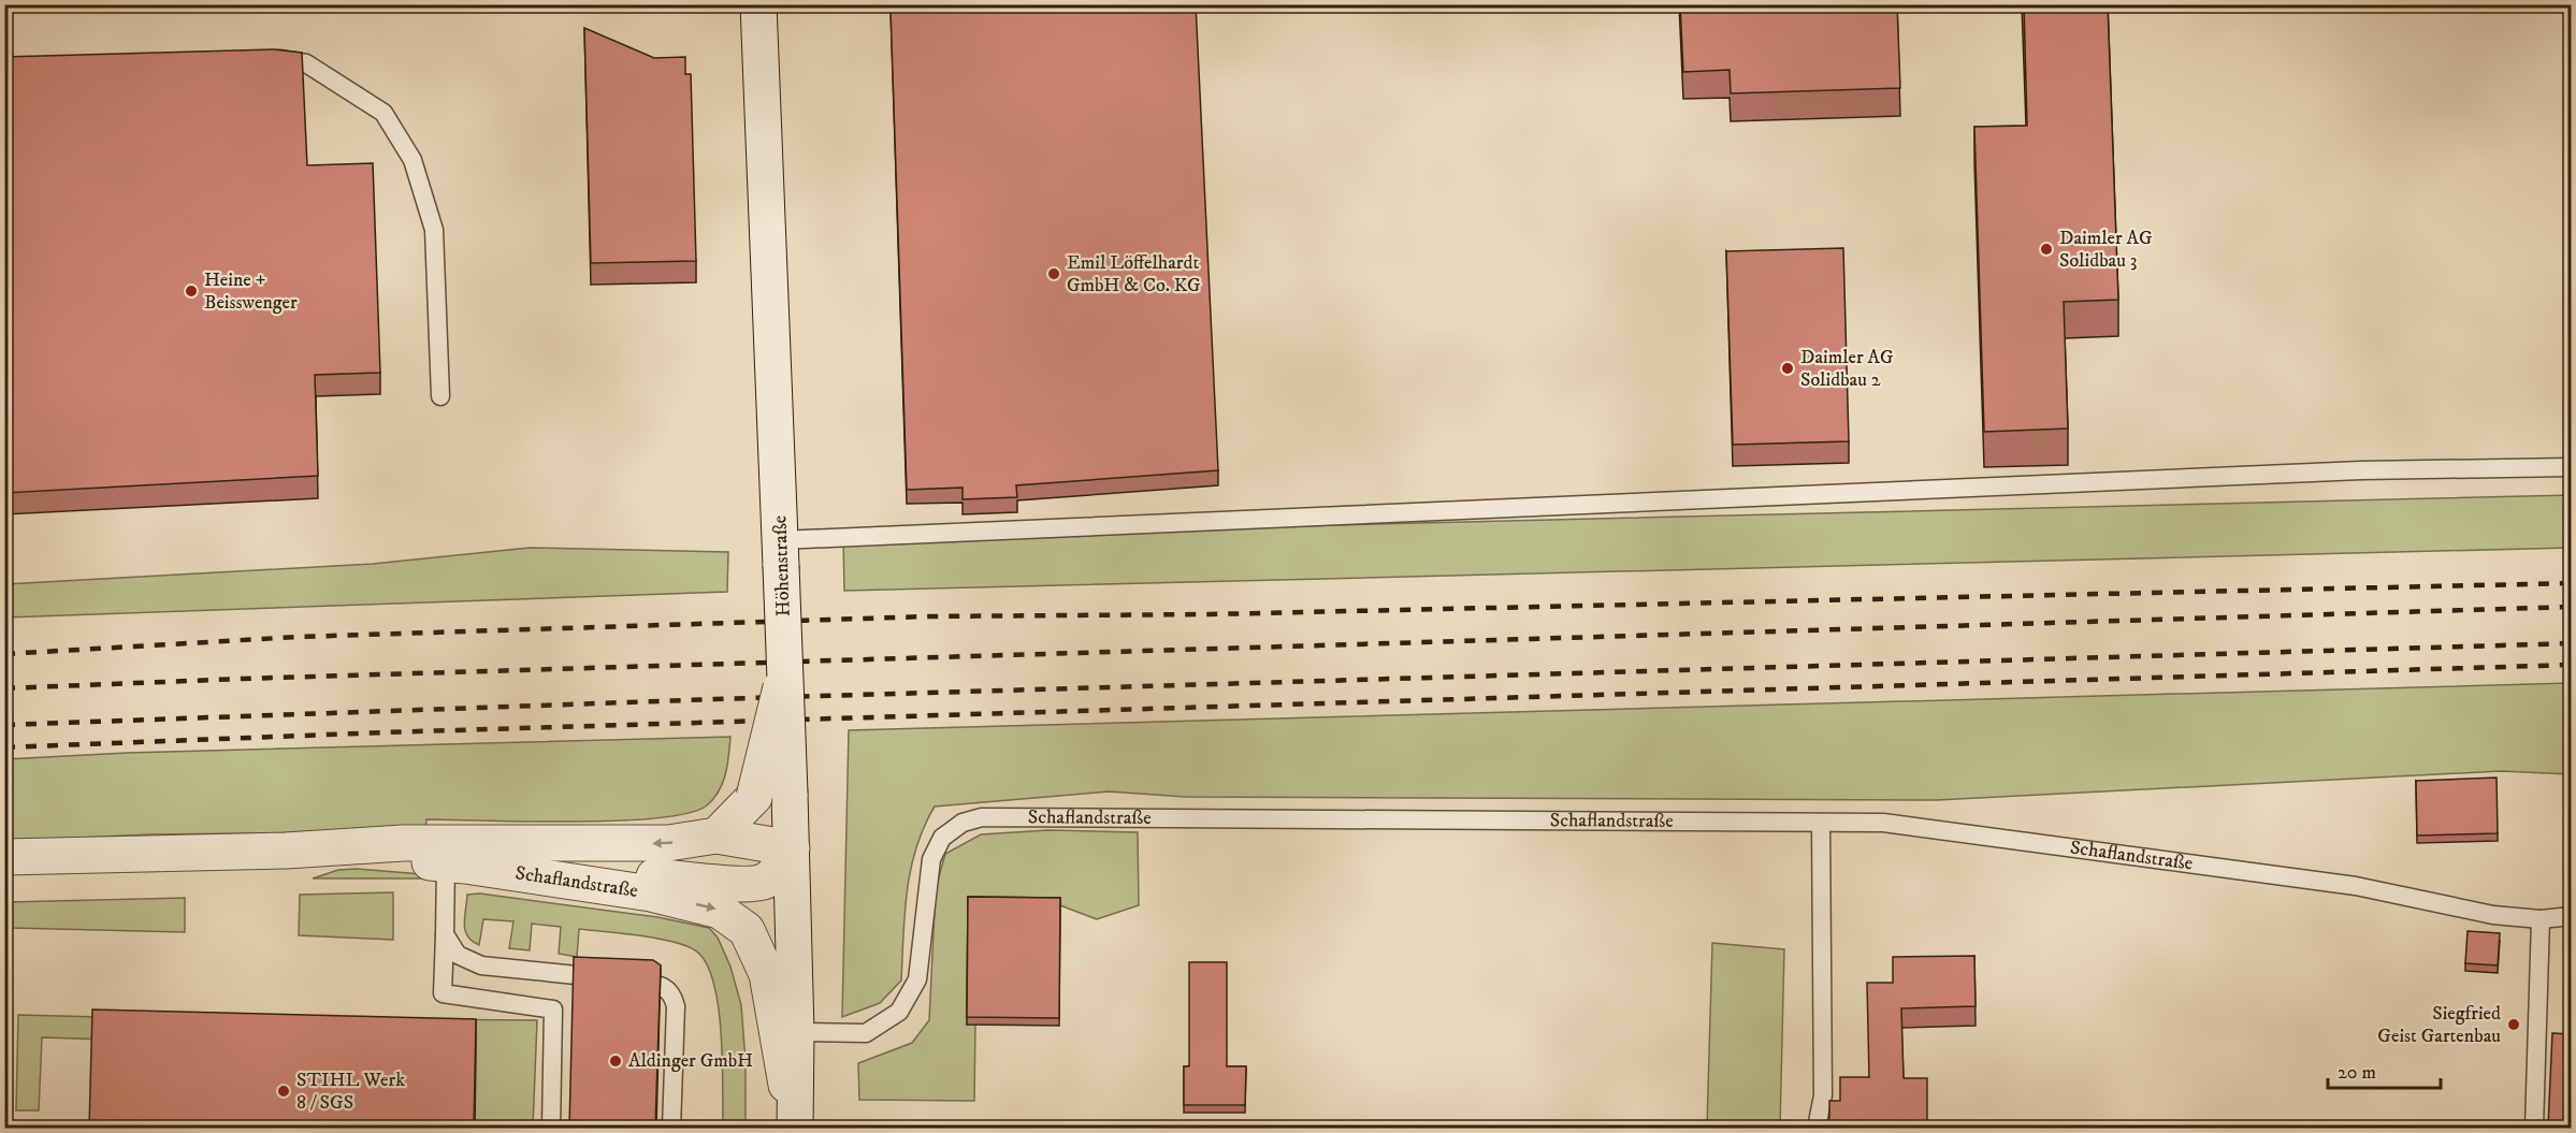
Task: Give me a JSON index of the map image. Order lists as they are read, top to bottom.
{
  "streets": {
    "street": ["Höhenstraße", "Schaflandstraße"]
  },
  "crossings": [
    ["Höhenstraße", "Schaflandstraße"]
  ],
  "places": [
    "Daimler AG Solidbau 3",
    "Emil Löffelhardt GmbH & Co. KG",
    "Heine + Beisswenger",
    "Daimler AG Solidbau 2",
    "Siegfried Geist Gartenbau",
    "Aldinger GmbH",
    "STIHL Werk 8 / SGS"
  ],
  "scale_bar": "20 m"
}
